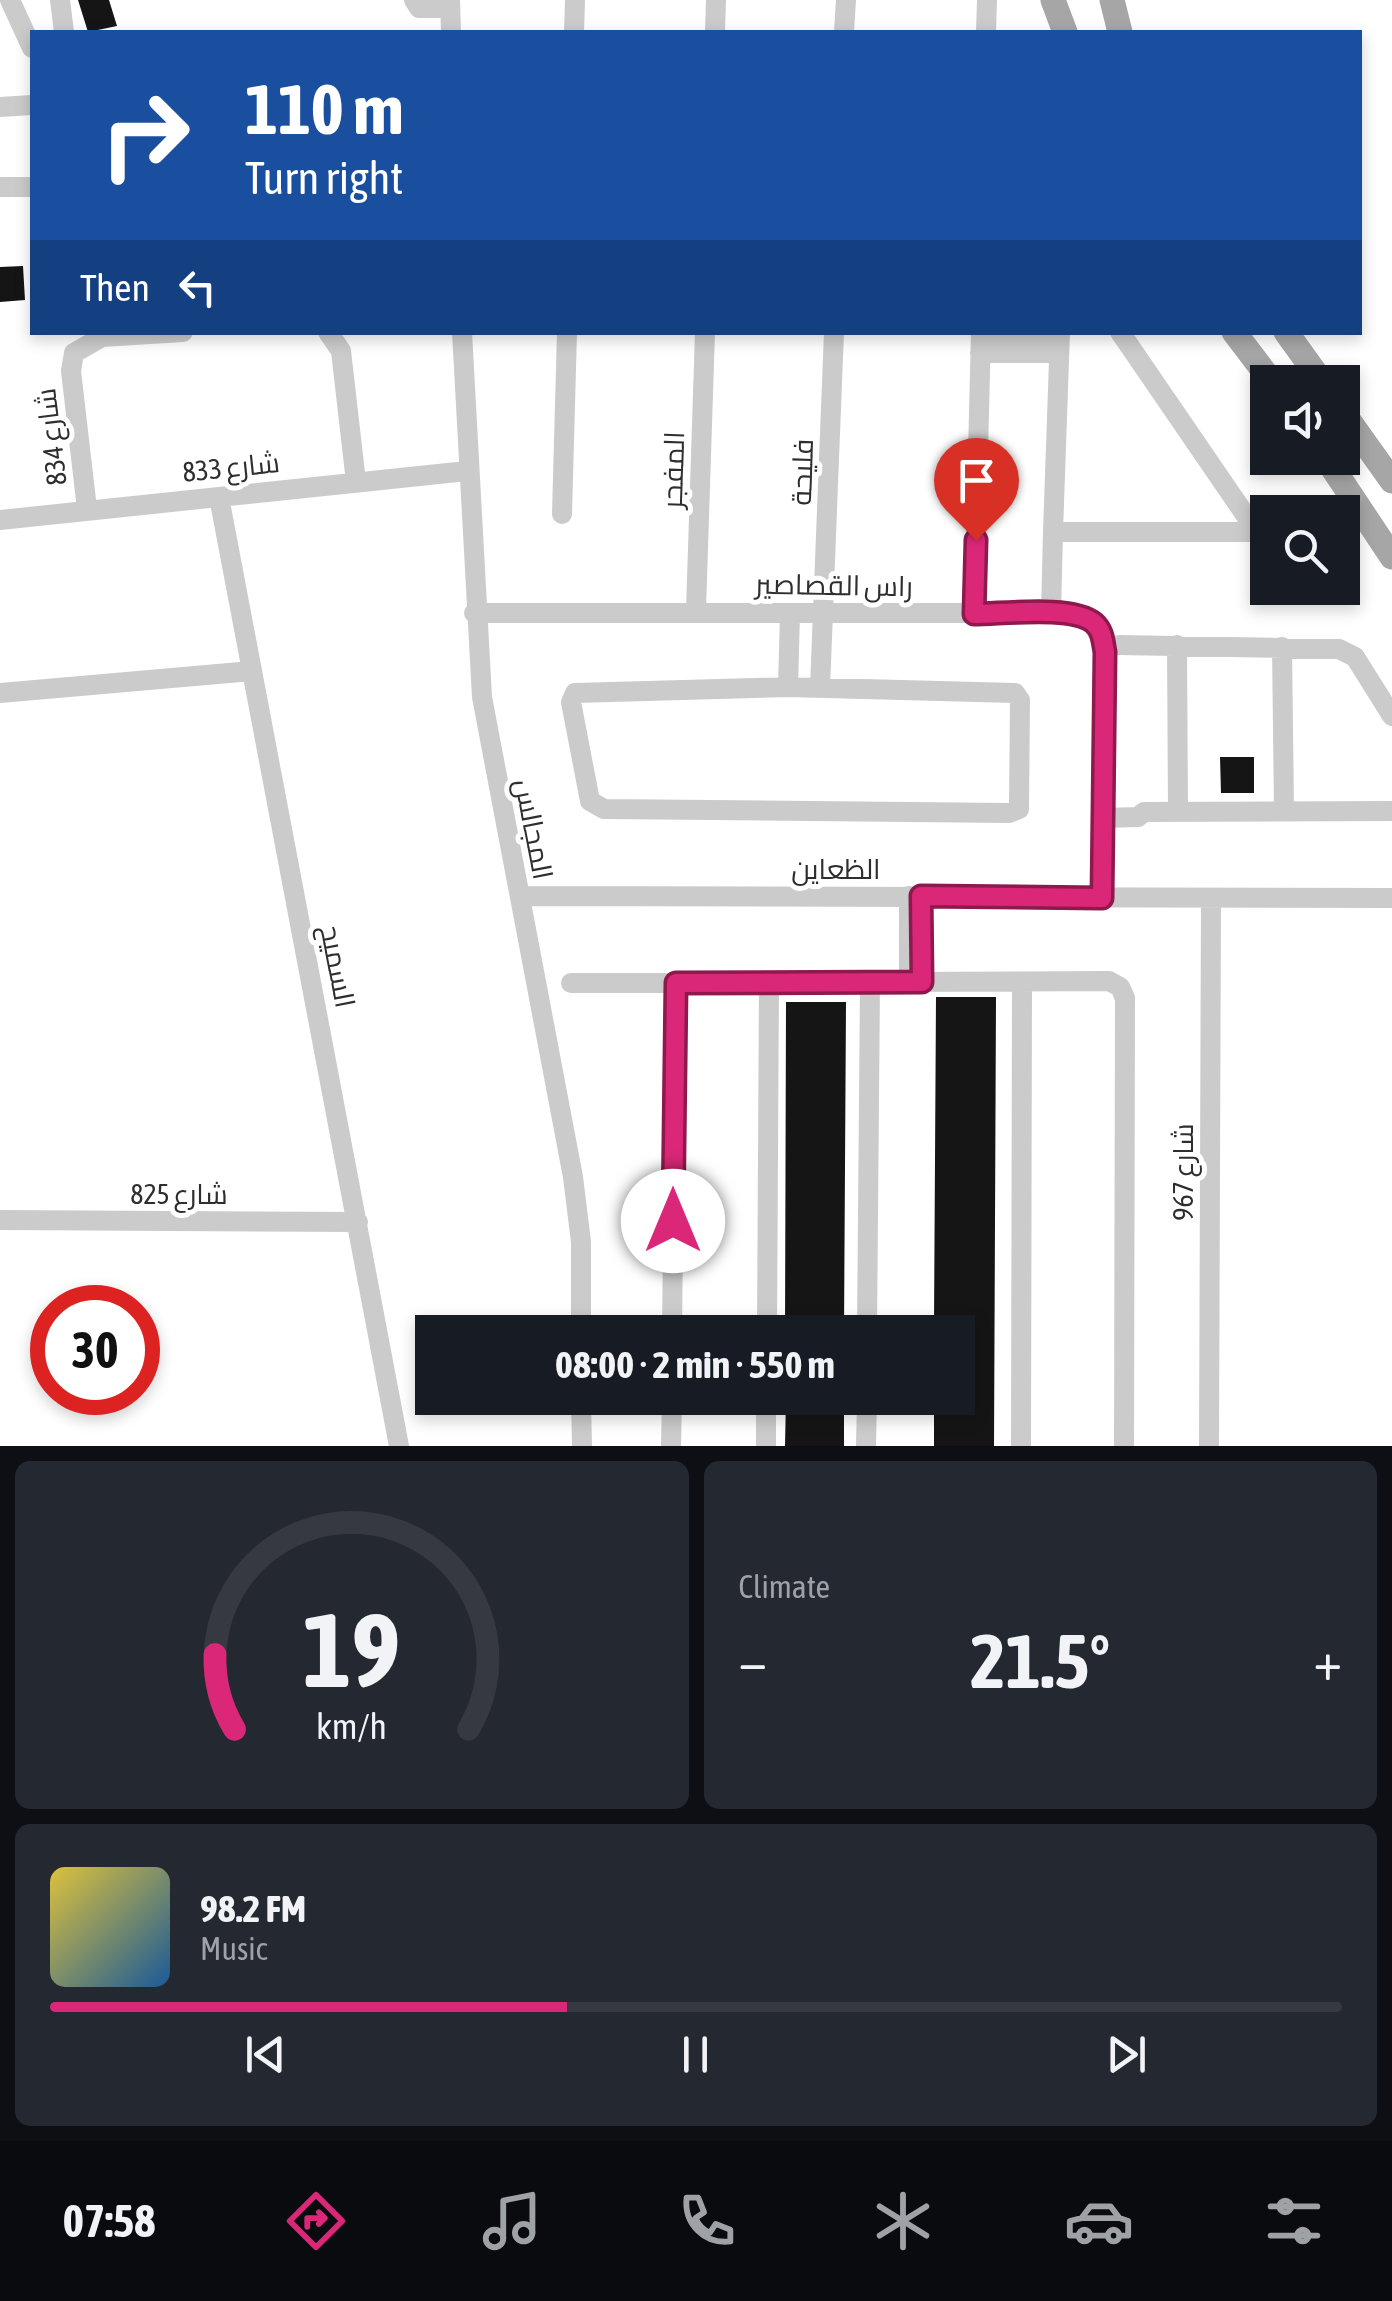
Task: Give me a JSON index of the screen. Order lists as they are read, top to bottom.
{
  "streets": {
    "street": [
      "شارع 834",
      "شارع 833",
      "المفجر",
      "فليحة",
      "راس القصاصير",
      "المجالس",
      "الظعاين",
      "السميح",
      "شارع 967",
      "شارع 825"
    ]
  },
  "crossings": [
    ["شارع 834", "شارع 833"],
    ["شارع 833", "المجالس"],
    ["شارع 833", "السميح"],
    ["المفجر", "راس القصاصير"],
    ["فليحة", "راس القصاصير"],
    ["راس القصاصير", "المجالس"],
    ["راس القصاصير", "الظعاين"],
    ["المجالس", "الظعاين"],
    ["الظعاين", "شارع 967"],
    ["السميح", "شارع 825"]
  ],
  "page": {
    "turn": ["110 m", "Turn right"],
    "then": "Then",
    "limit": "30",
    "trip": "08:00 · 2 min · 550 m",
    "tile": "Climate",
    "heat": ["−", "21.5°", "+"],
    "song": ["98.2 FM", "Music"],
    "tabs": "07:58",
    "gauge": ["19", "km/h"]
  }
}
